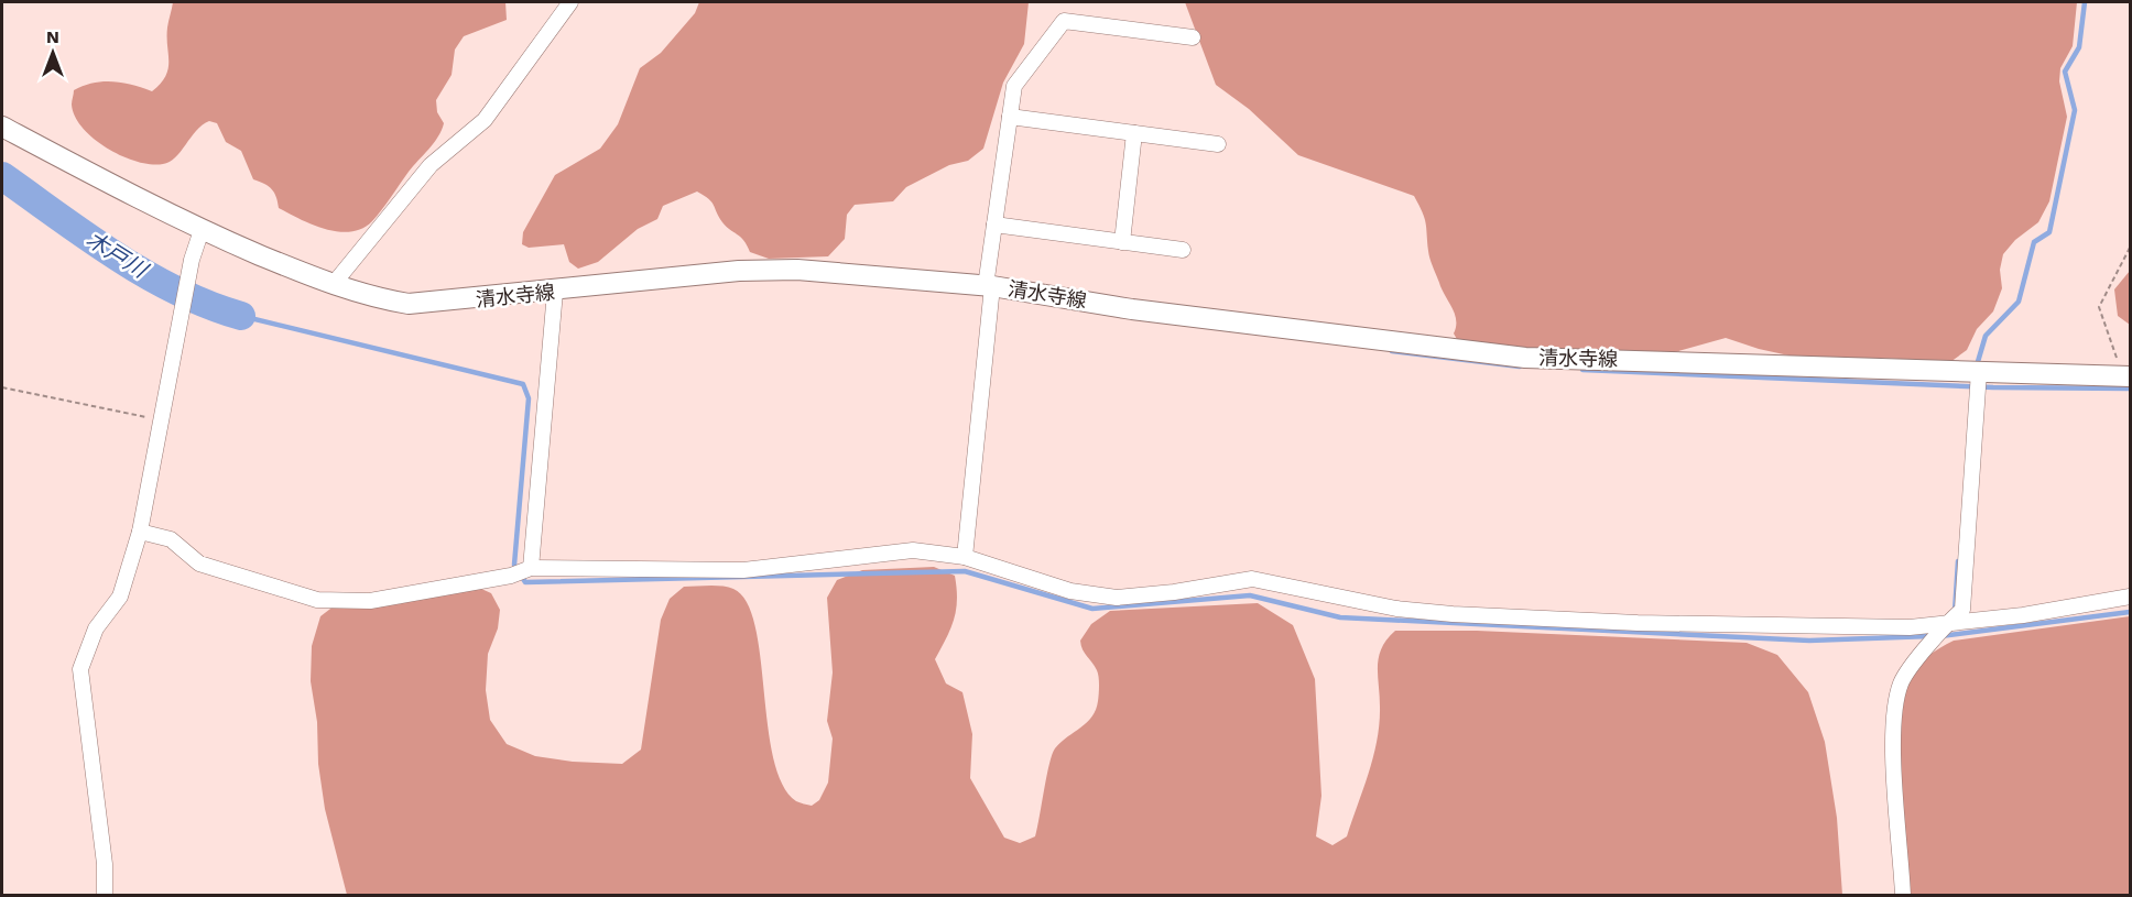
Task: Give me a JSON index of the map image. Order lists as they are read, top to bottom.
{
  "streets": {
    "main road": ["清水寺線"]
  },
  "water": ["木戸川"],
  "north": "top"
}
